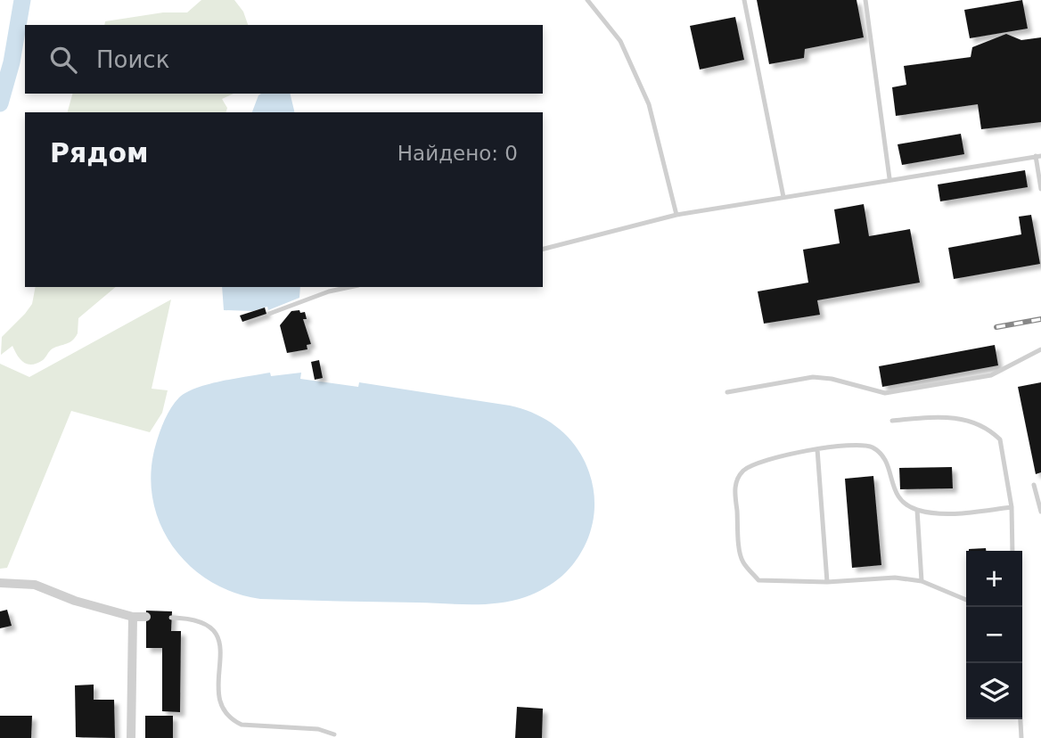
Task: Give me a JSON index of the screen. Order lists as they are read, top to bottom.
{
  "page": {
    "search": "Поиск",
    "heading": ["Рядом", "Найдено: 0"],
    "map_buttons": ["+", "−"]
  }
}
